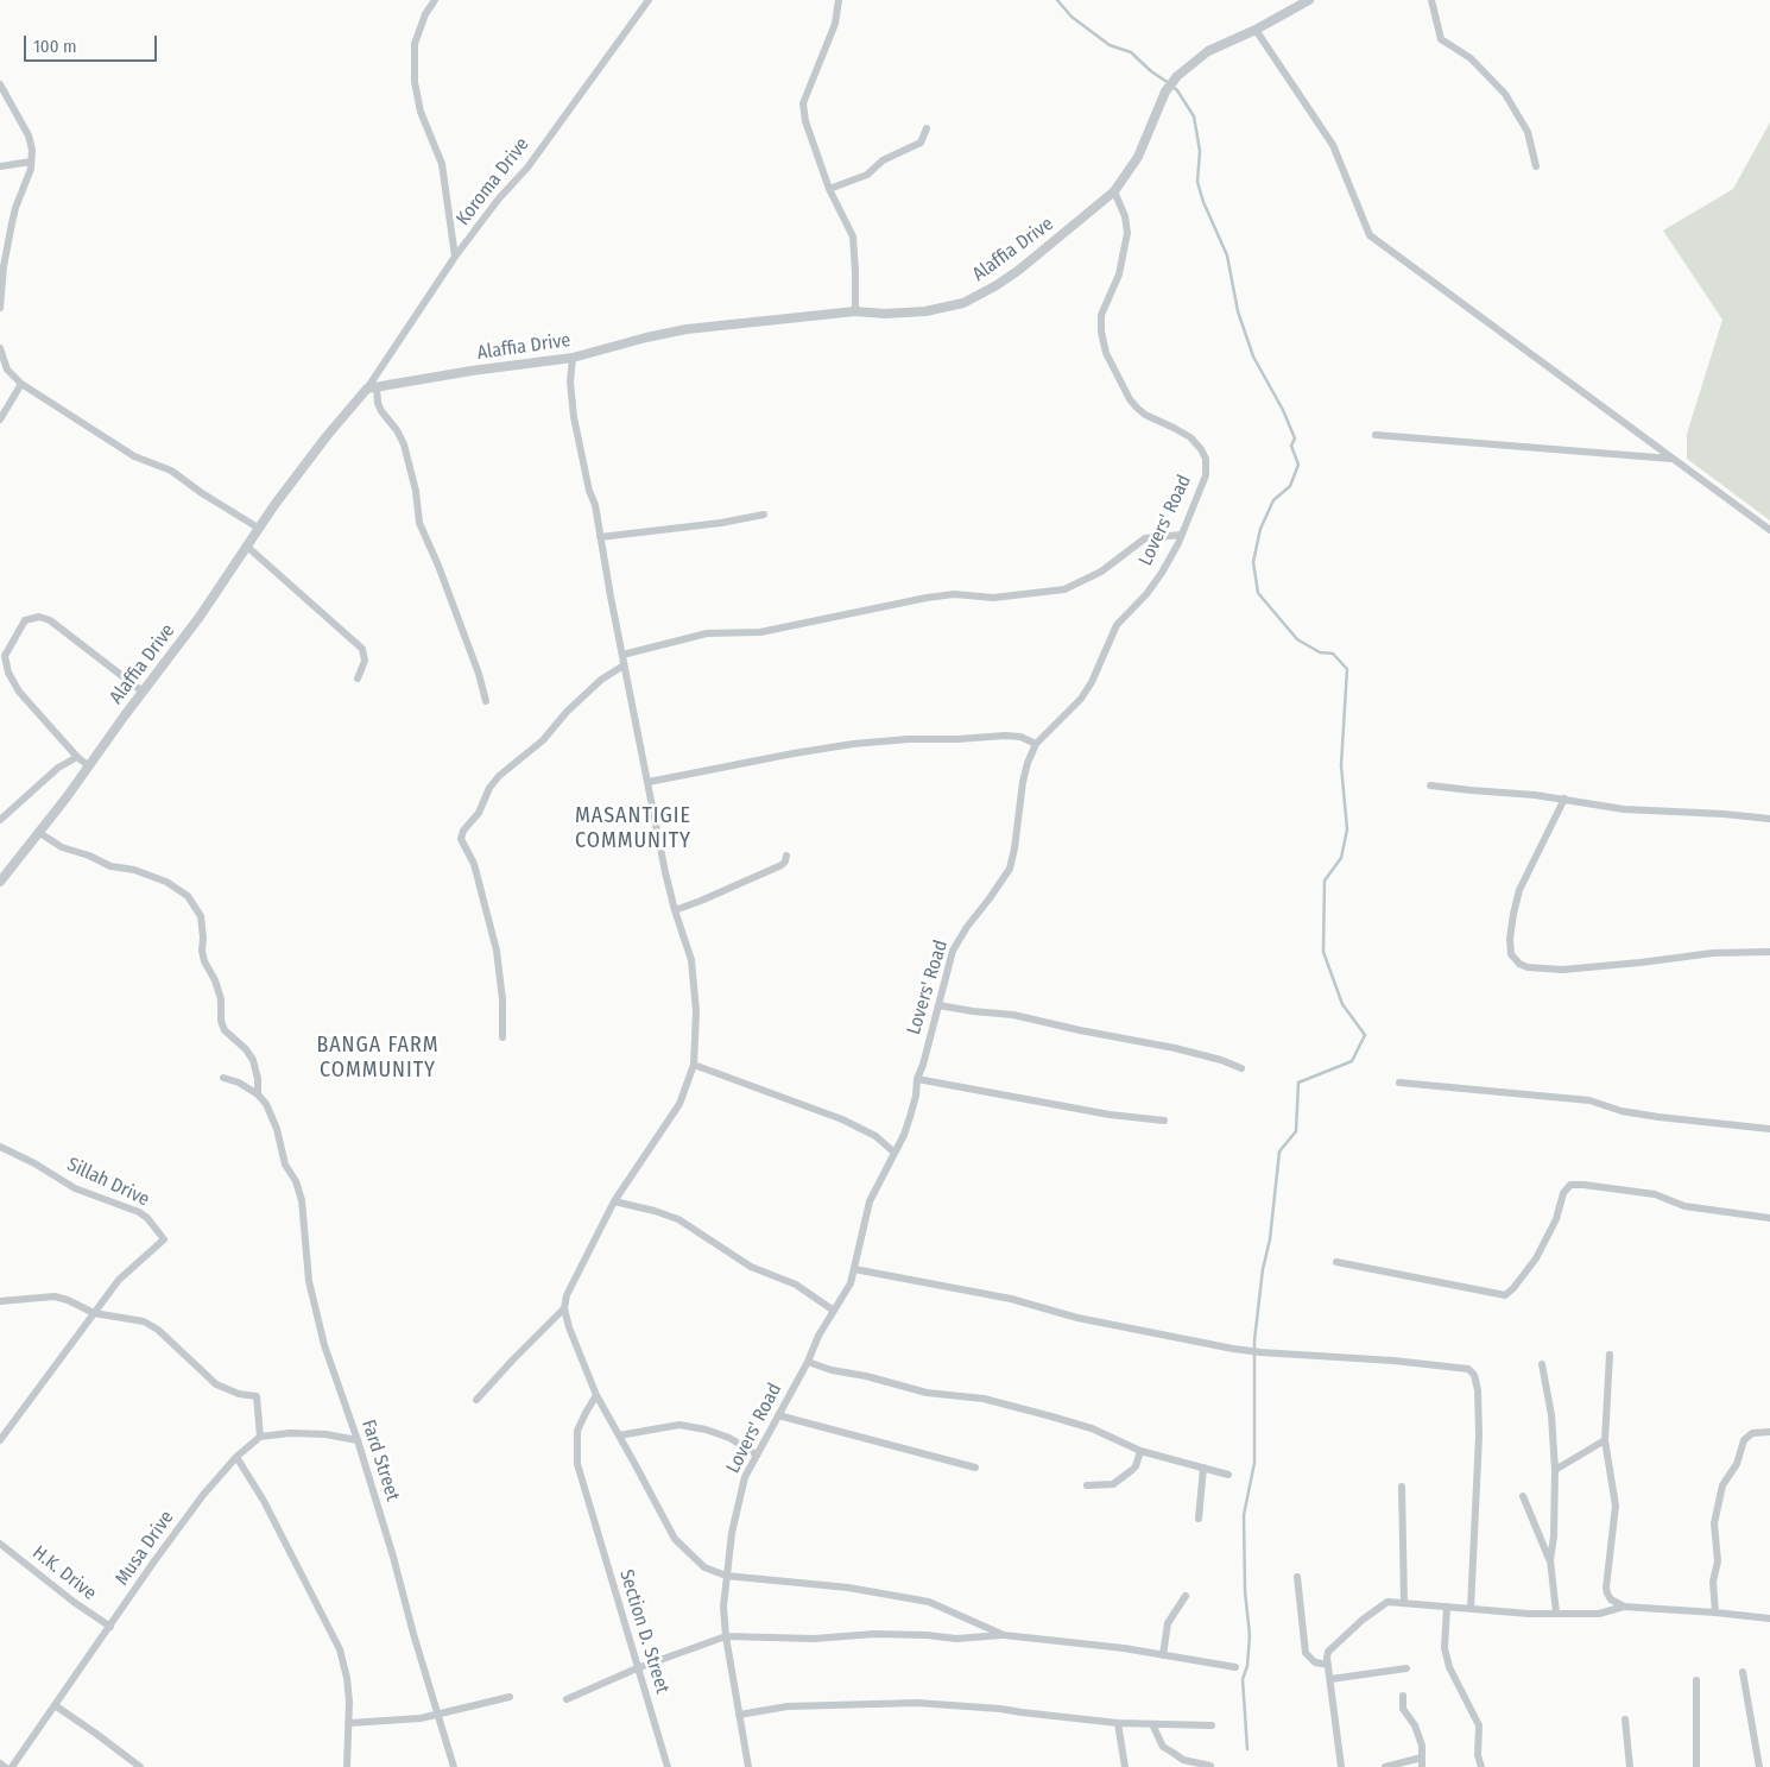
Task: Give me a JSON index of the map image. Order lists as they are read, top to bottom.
{
  "streets": {
    "street": [
      "Koroma Drive",
      "Alaffia Drive",
      "Lovers' Road",
      "Sillah Drive",
      "Fard Street",
      "Musa Drive",
      "H.K. Drive",
      "Section D. Street"
    ]
  },
  "crossings": [
    ["Koroma Drive", "Alaffia Drive"],
    ["Alaffia Drive", "Lovers' Road"],
    ["Musa Drive", "H.K. Drive"]
  ],
  "districts": ["MASANTIGIE COMMUNITY", "BANGA FARM COMMUNITY"],
  "scale_bar": "100 m"
}
